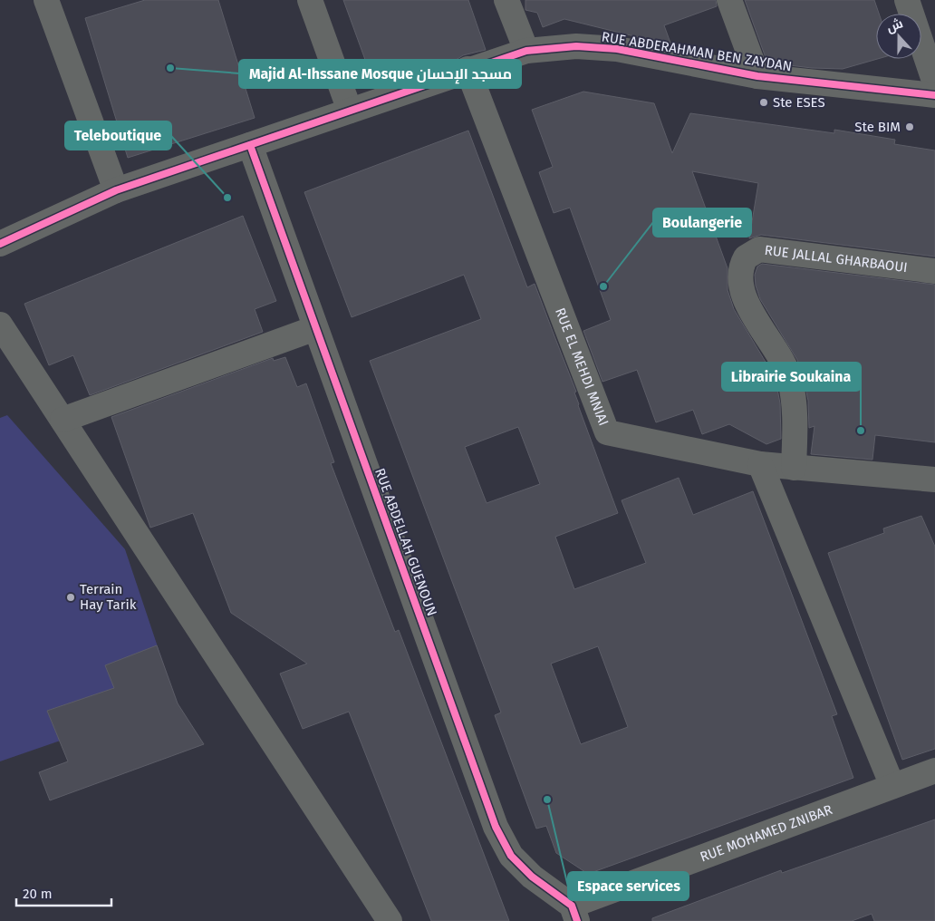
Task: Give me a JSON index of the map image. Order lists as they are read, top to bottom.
{
  "streets": {
    "street": [
      "RUE ABDERAHMAN BEN ZAYDAN",
      "RUE JALLAL GHARBAOUI",
      "RUE EL MEHDI MNIAI",
      "RUE ABDELLAH GUENOUN",
      "RUE MOHAMED ZNIBAR"
    ]
  },
  "crossings": [
    ["RUE ABDERAHMAN BEN ZAYDAN", "RUE EL MEHDI MNIAI"],
    ["RUE ABDERAHMAN BEN ZAYDAN", "RUE ABDELLAH GUENOUN"],
    ["RUE JALLAL GHARBAOUI", "RUE EL MEHDI MNIAI"],
    ["RUE ABDELLAH GUENOUN", "RUE MOHAMED ZNIBAR"]
  ],
  "places": [
    "Majid Al-Ihssane Mosque مسجد الإحسان",
    "Ste ESES",
    "Ste BIM",
    "Teleboutique",
    "Boulangerie",
    "Librairie Soukaina",
    "Terrain Hay Tarik",
    "Espace services"
  ],
  "scale_bar": "20 m",
  "north": "top"
}
